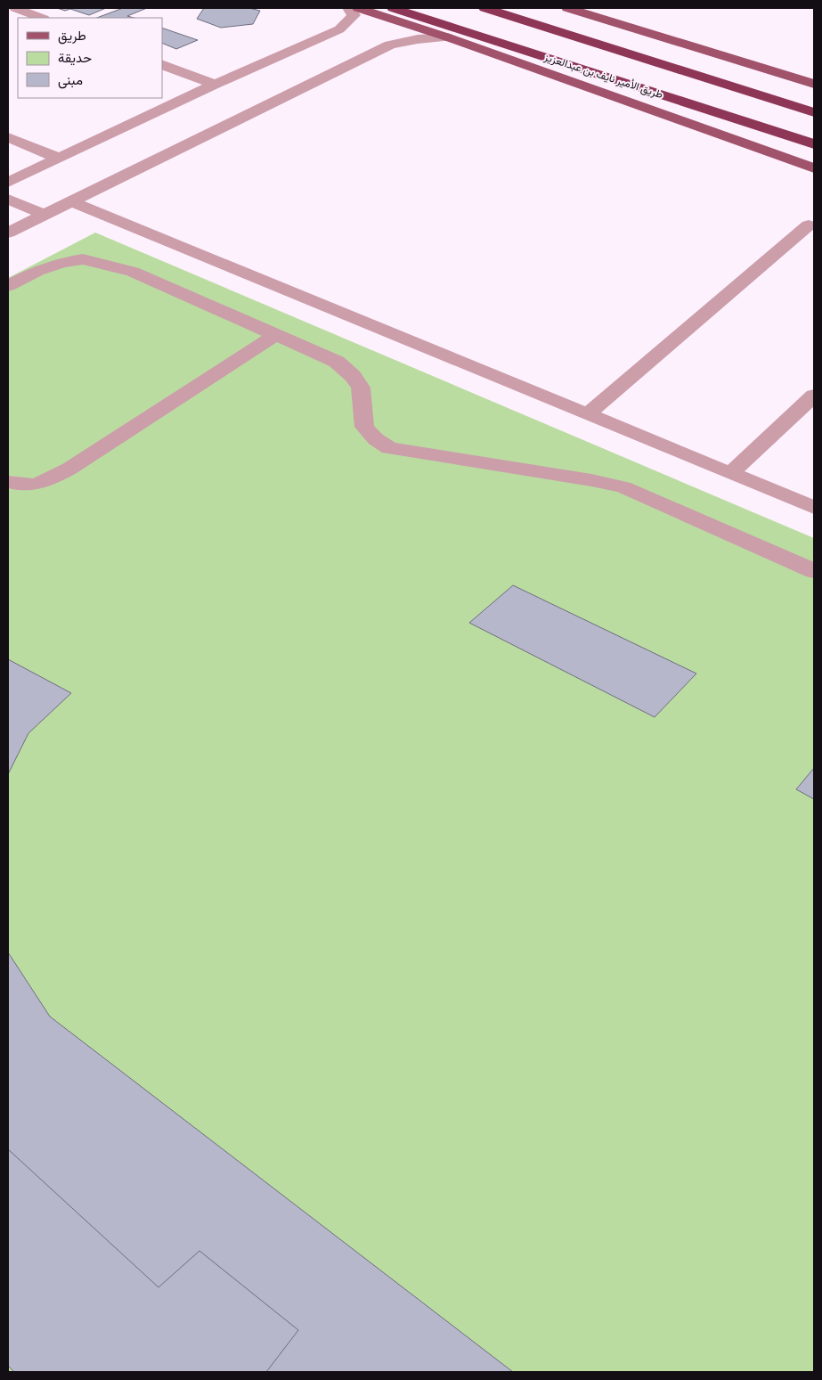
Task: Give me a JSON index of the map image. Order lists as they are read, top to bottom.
{
  "streets": {
    "highway": ["طريق الأمير نايف بن عبدالعزيز"]
  },
  "legend": ["طريق", "حديقة", "مبنى"]
}
